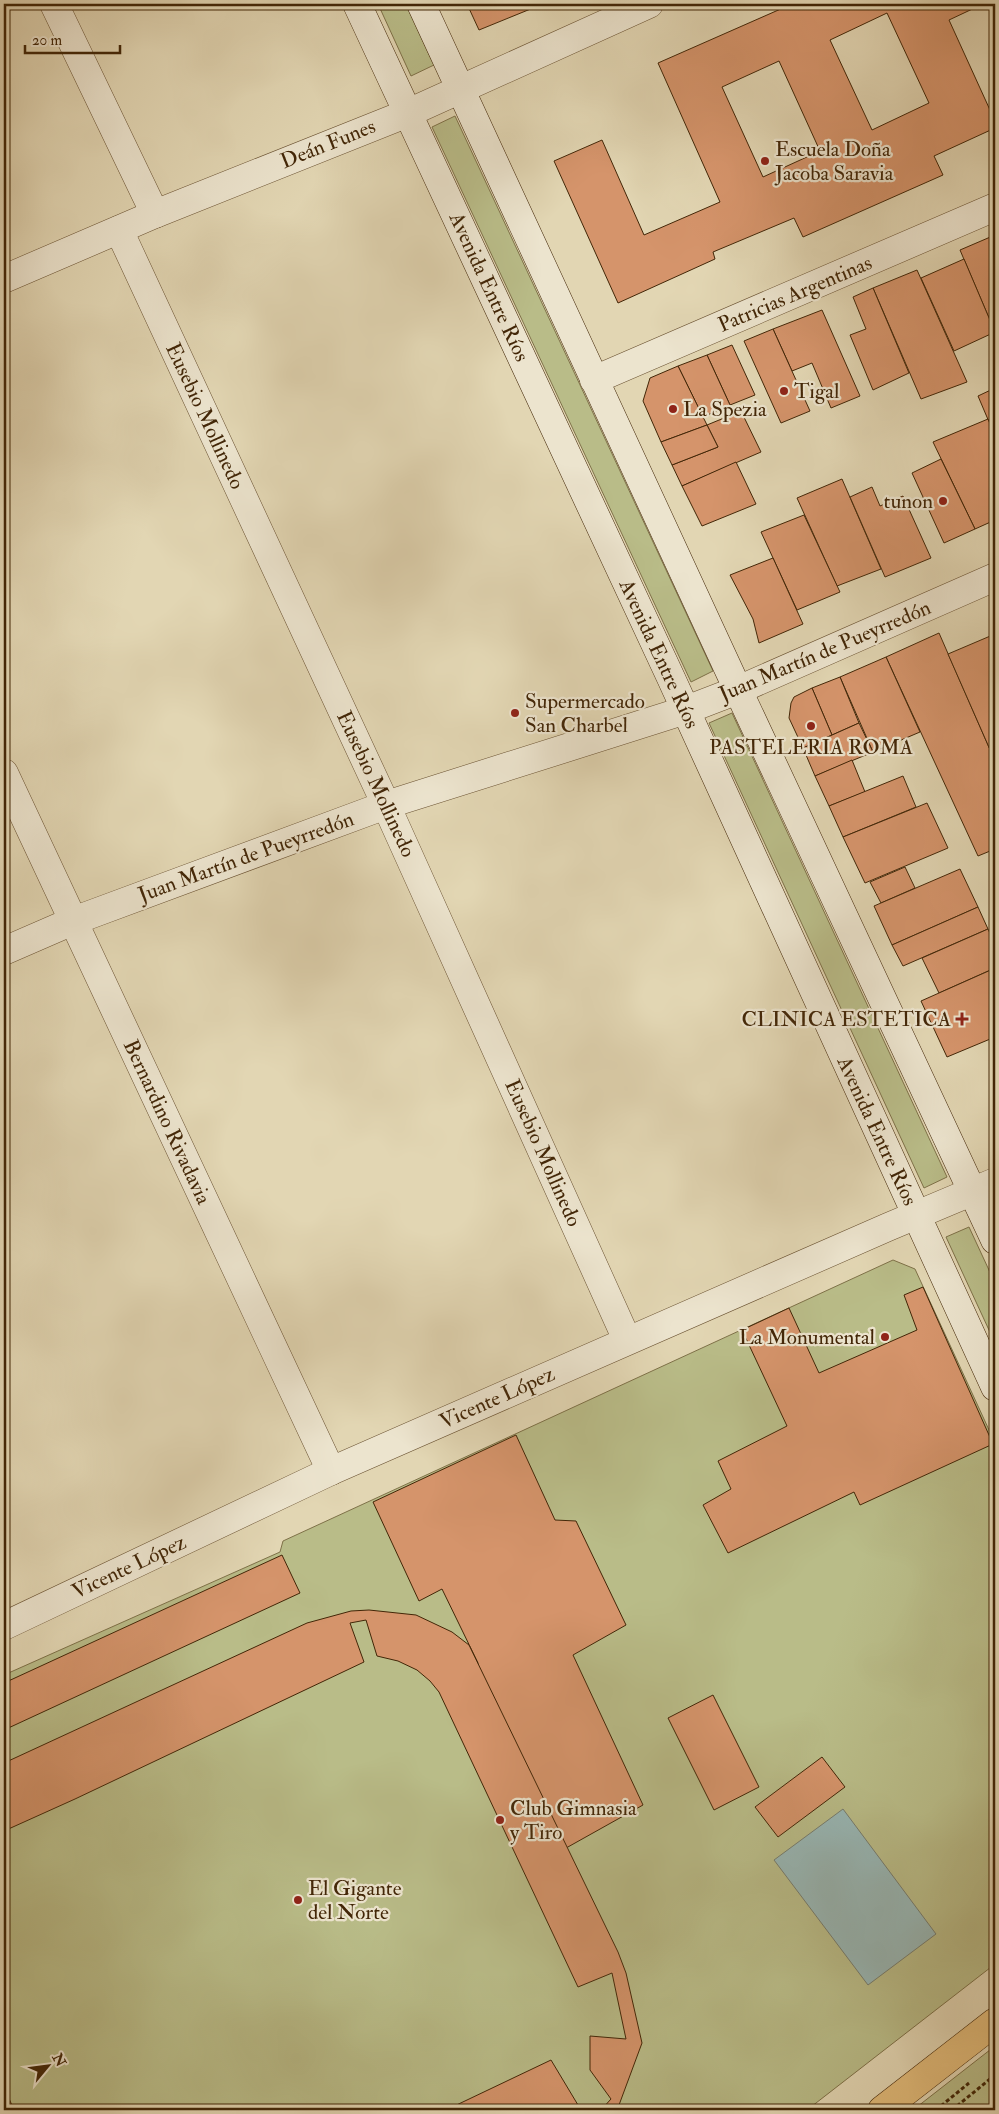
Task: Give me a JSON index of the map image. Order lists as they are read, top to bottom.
{
  "streets": {
    "street": [
      "Deán Funes",
      "Avenida Entre Ríos",
      "Patricias Argentinas",
      "Eusebio Mollinedo",
      "Juan Martín de Pueyrredón",
      "Bernardino Rivadavia",
      "Vicente López"
    ]
  },
  "crossings": [
    ["Deán Funes", "Avenida Entre Ríos"],
    ["Deán Funes", "Eusebio Mollinedo"],
    ["Avenida Entre Ríos", "Juan Martín de Pueyrredón"],
    ["Avenida Entre Ríos", "Vicente López"],
    ["Eusebio Mollinedo", "Juan Martín de Pueyrredón"],
    ["Eusebio Mollinedo", "Vicente López"],
    ["Juan Martín de Pueyrredón", "Bernardino Rivadavia"],
    ["Bernardino Rivadavia", "Vicente López"]
  ],
  "places": {
    "other": [
      "Escuela Doña Jacoba Saravia",
      "Tigal",
      "La Spezia",
      "tunon",
      "Supermercado San Charbel",
      "PASTELERIA ROMA",
      "La Monumental",
      "Club Gimnasia y Tiro",
      "El Gigante del Norte"
    ],
    "health": ["CLINICA ESTETICA"]
  },
  "scale_bar": "20 m",
  "north": "top right"
}
